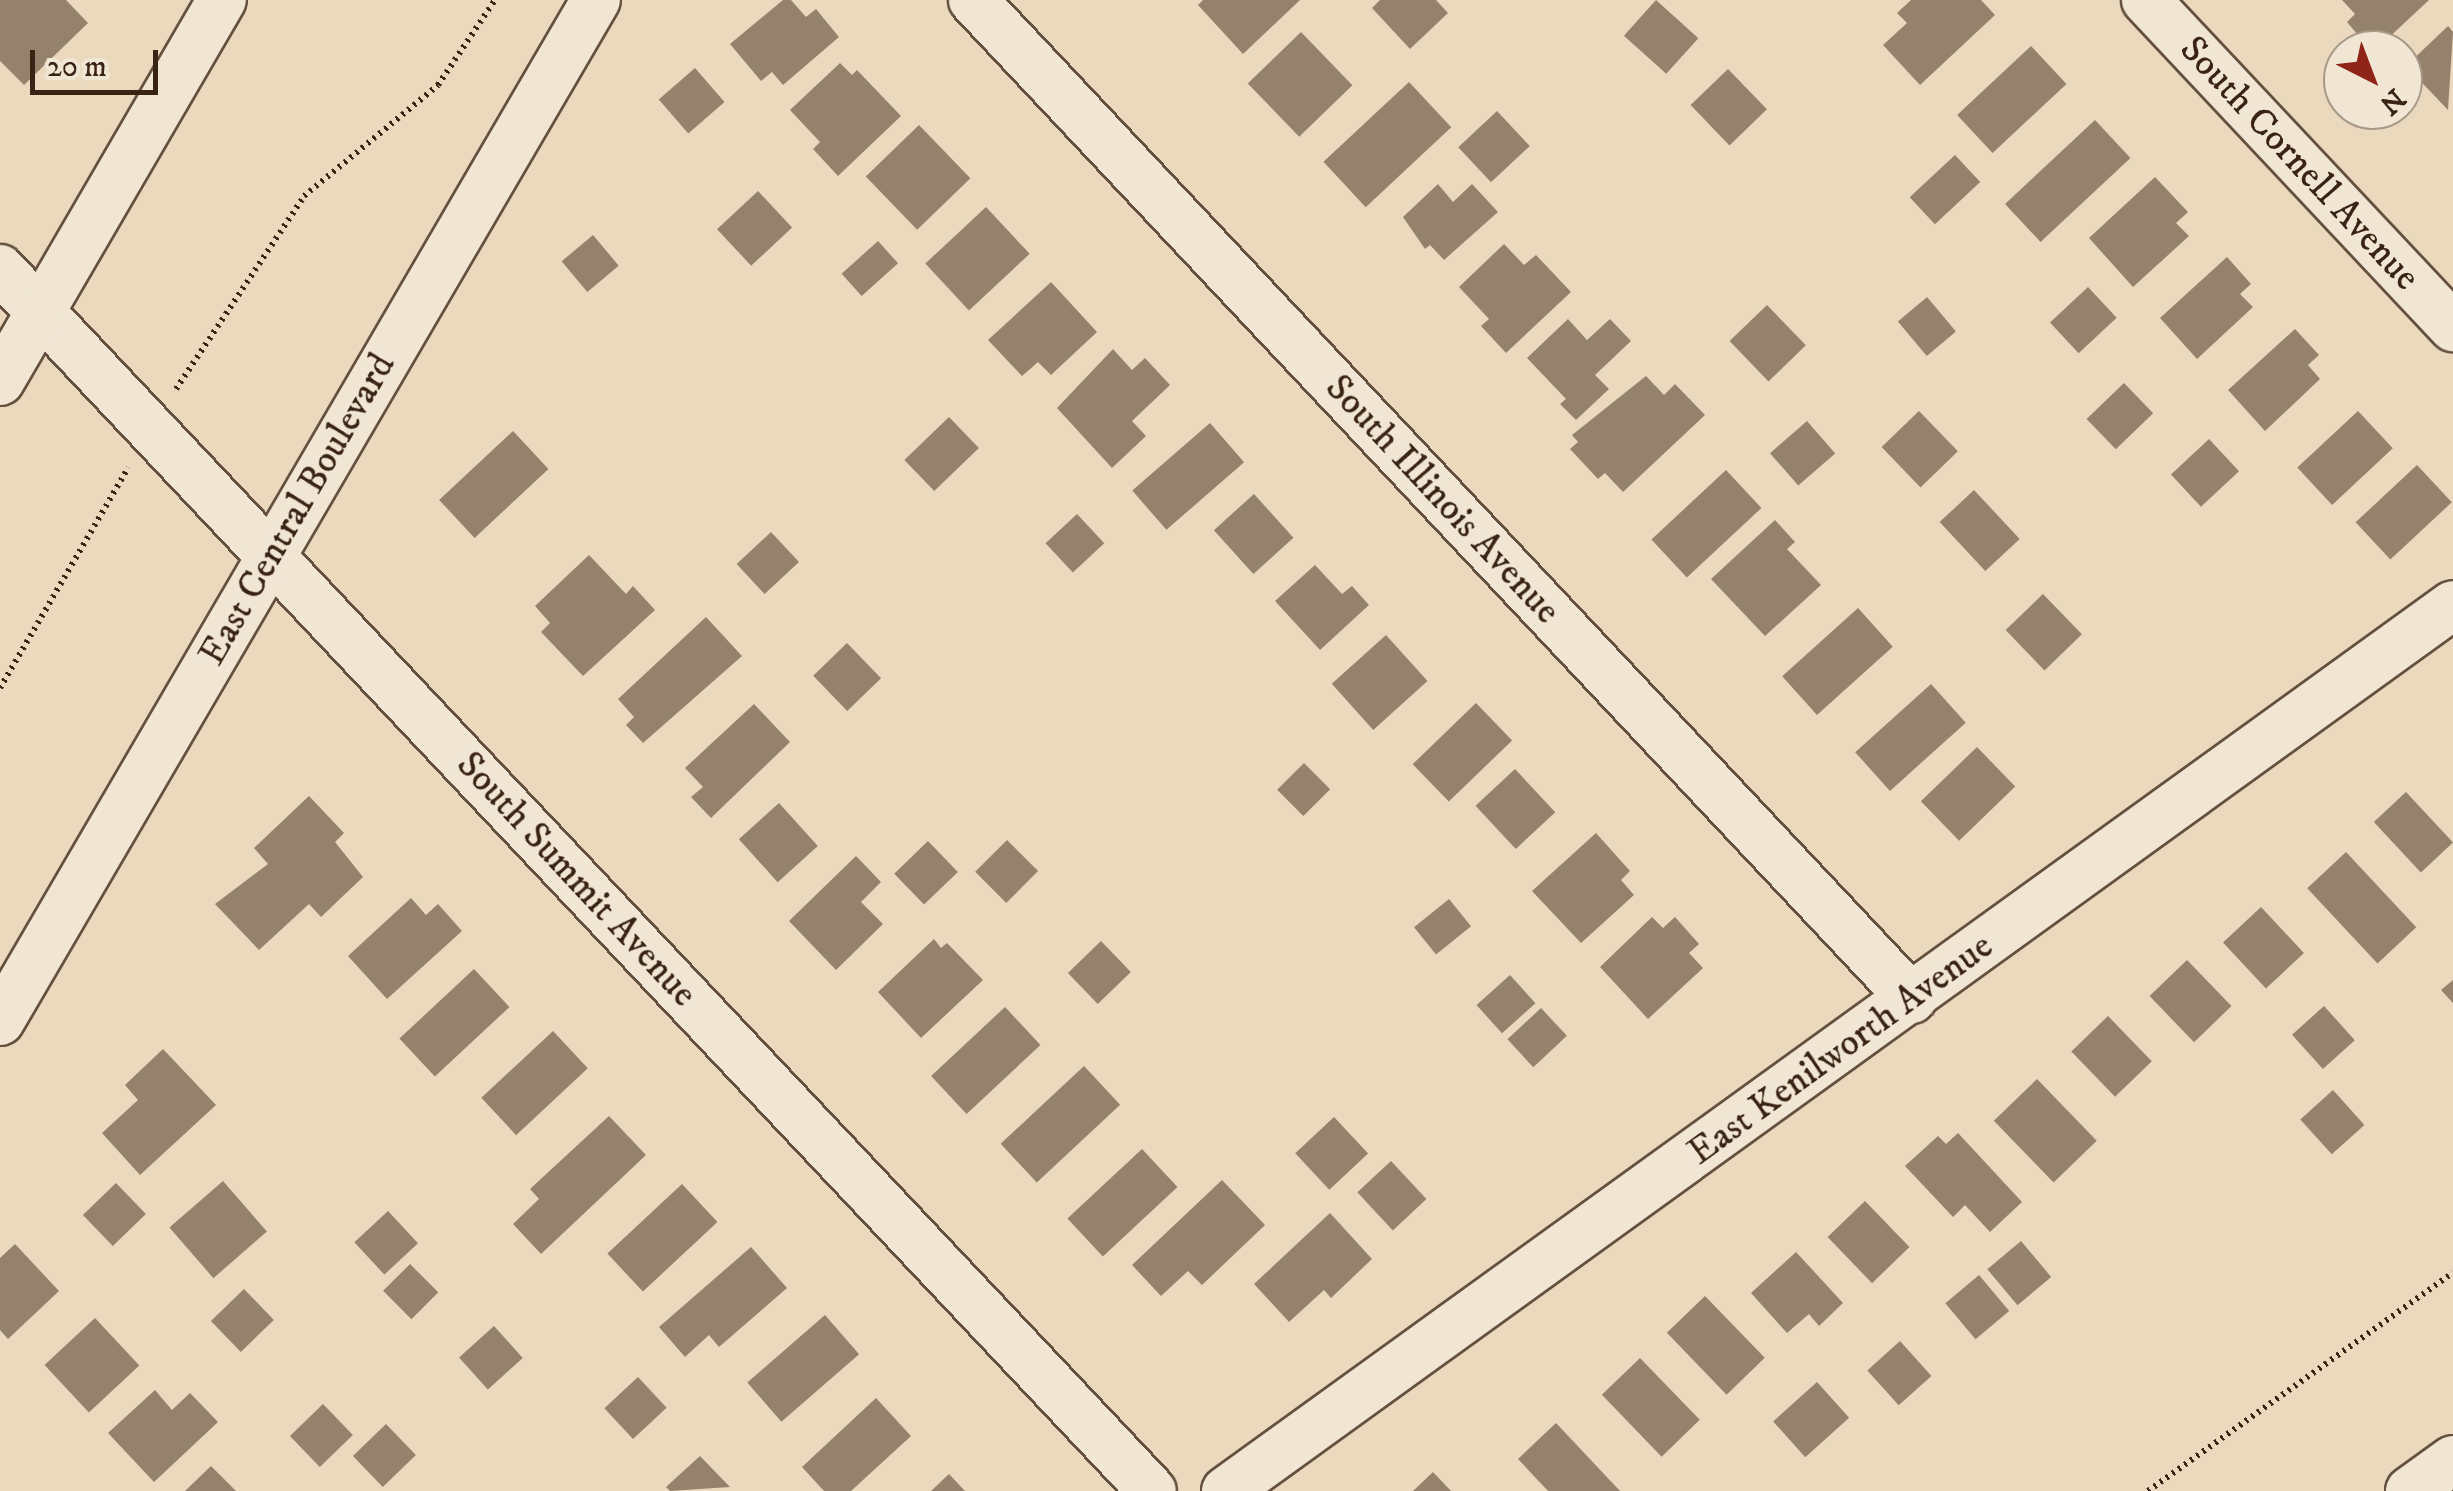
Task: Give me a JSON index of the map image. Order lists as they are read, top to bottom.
{
  "streets": {
    "street": [
      "South Cornell Avenue",
      "South Illinois Avenue",
      "East Central Boulevard",
      "South Summit Avenue",
      "East Kenilworth Avenue"
    ]
  },
  "crossings": [
    ["South Illinois Avenue", "East Kenilworth Avenue"],
    ["East Central Boulevard", "South Summit Avenue"]
  ],
  "scale_bar": "20 m",
  "north": "bottom right"
}
